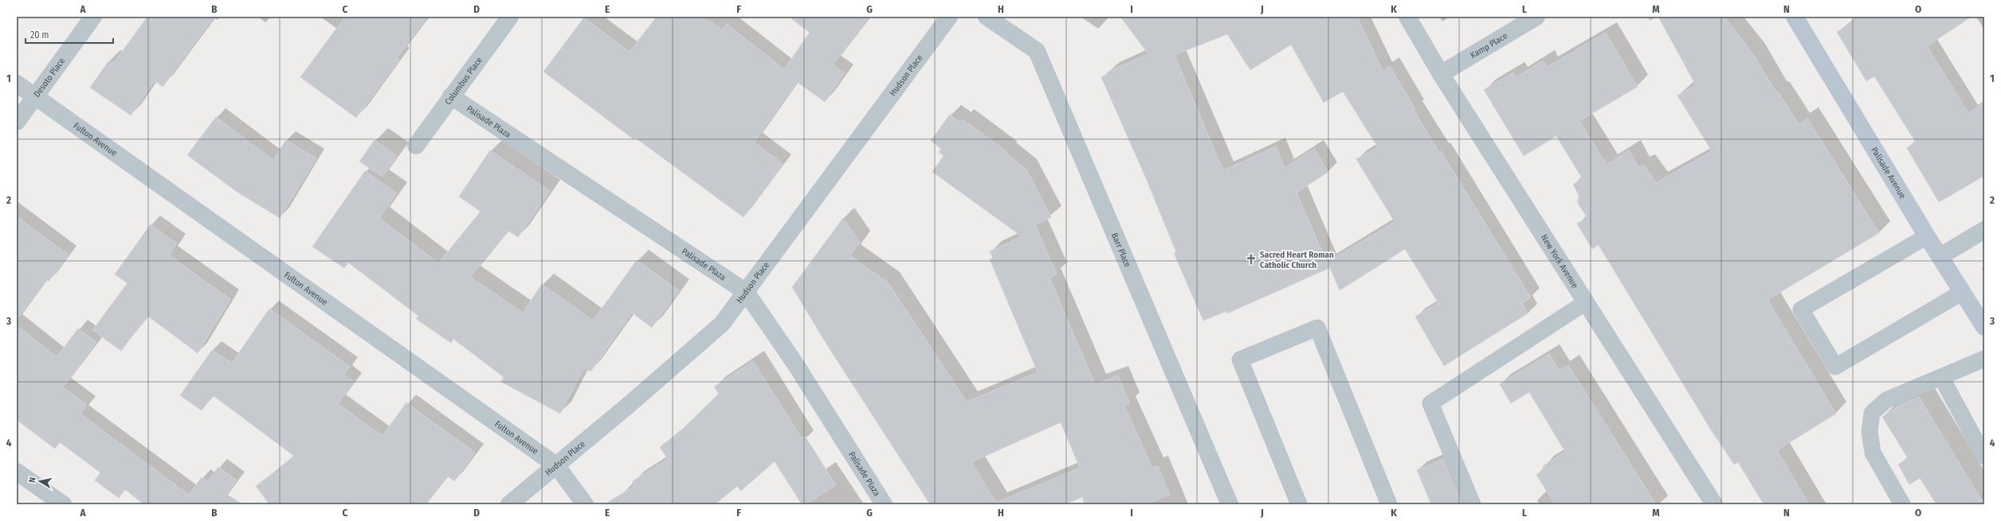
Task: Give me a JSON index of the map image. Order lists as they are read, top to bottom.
{
  "streets": {
    "main road": ["Palisade Avenue"],
    "street": [
      "Kamp Place",
      "Hudson Place",
      "Desoto Place",
      "Columbus Place",
      "Palisade Plaza",
      "Fulton Avenue",
      "Barr Place",
      "New York Avenue"
    ]
  },
  "crossings": [
    ["Kamp Place", "New York Avenue"],
    ["Hudson Place", "Palisade Plaza"],
    ["Hudson Place", "Fulton Avenue"],
    ["Desoto Place", "Fulton Avenue"],
    ["Columbus Place", "Palisade Plaza"]
  ],
  "places": {
    "church": ["Sacred Heart Roman Catholic Church"]
  },
  "scale_bar": "20 m",
  "north": "left",
  "grid": {
    "columns": [
      "A",
      "B",
      "C",
      "D",
      "E",
      "F",
      "G",
      "H",
      "I",
      "J",
      "K",
      "L",
      "M",
      "N",
      "O"
    ],
    "rows": [
      "1",
      "2",
      "3",
      "4"
    ]
  }
}
